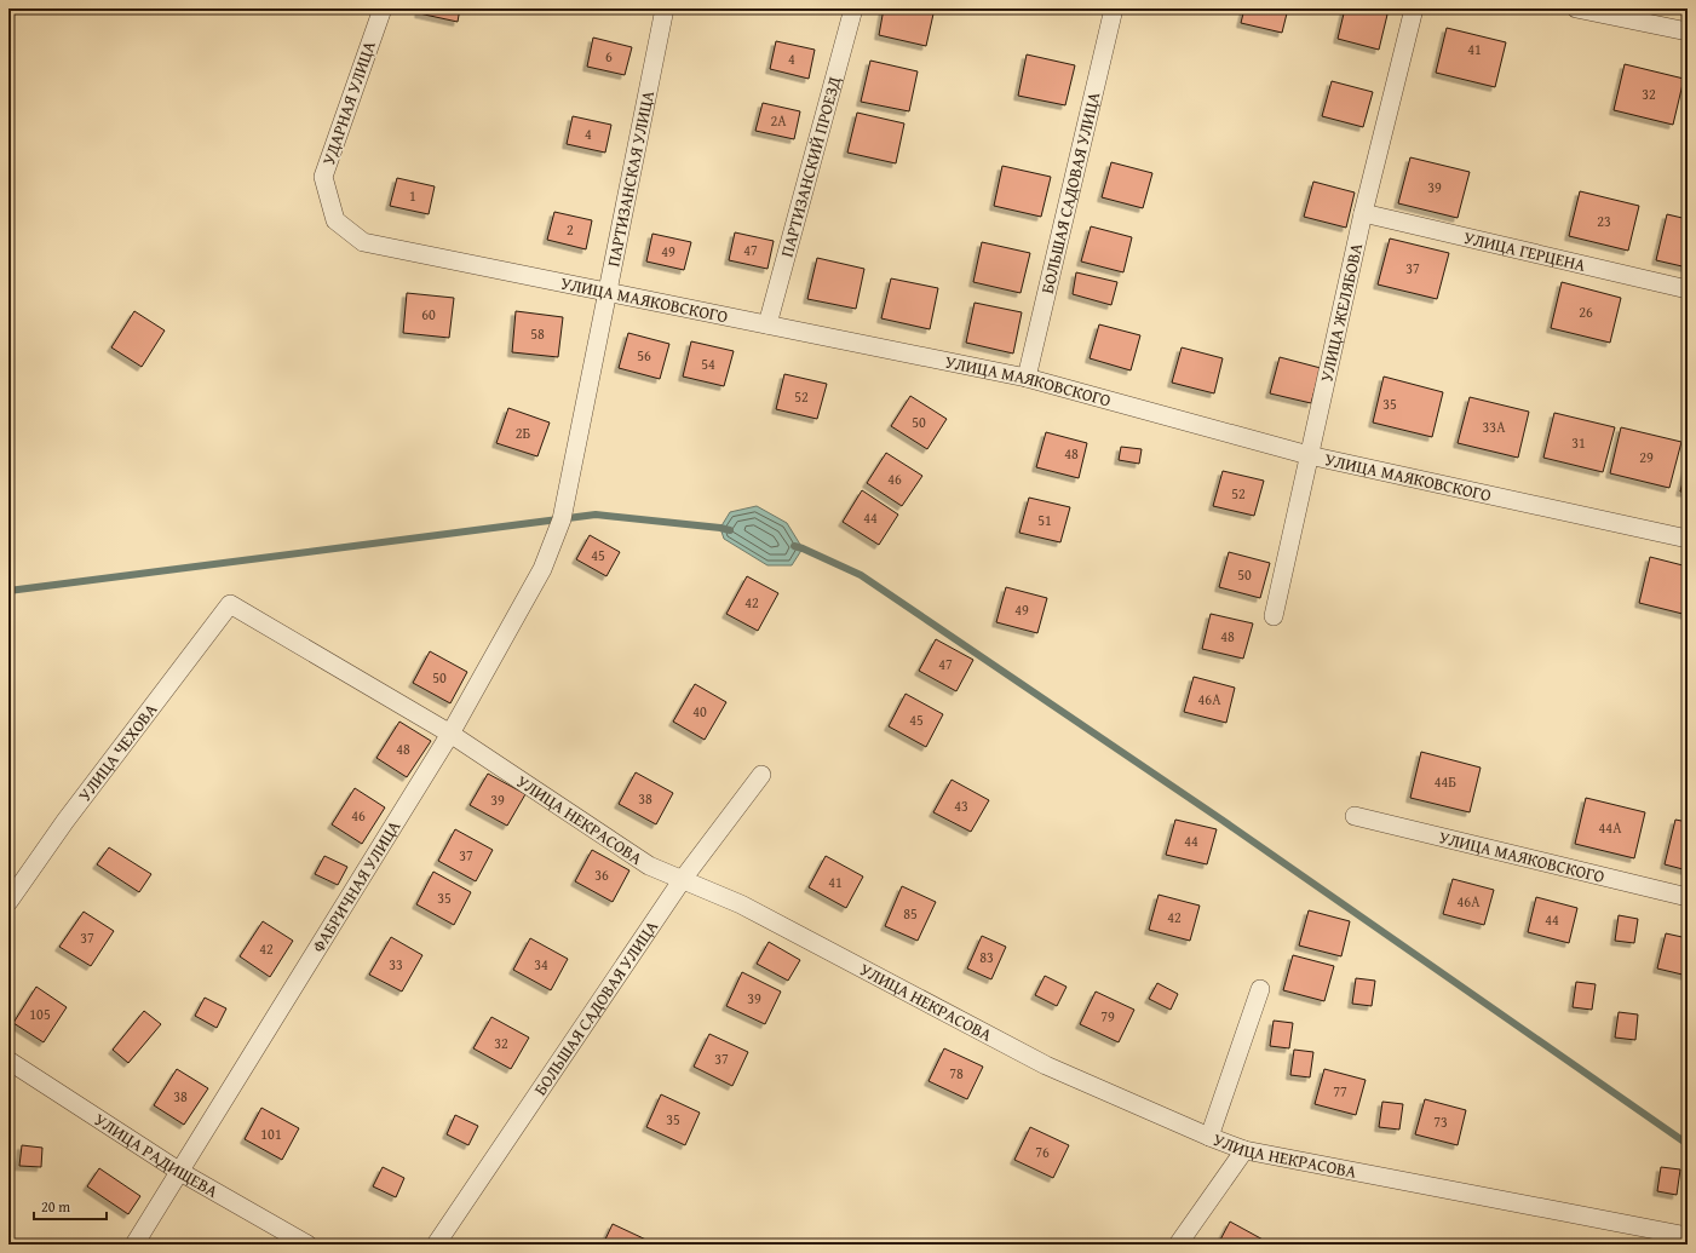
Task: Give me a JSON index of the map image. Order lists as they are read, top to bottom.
{
  "streets": {
    "street": [
      "УДАРНАЯ УЛИЦА",
      "ПАРТИЗАНСКИЙ ПРОЕЗД",
      "ПАРТИЗАНСКАЯ УЛИЦА",
      "БОЛЬШАЯ САДОВАЯ УЛИЦА",
      "УЛИЦА ГЕРЦЕНА",
      "УЛИЦА МАЯКОВСКОГО",
      "УЛИЦА ЖЕЛЯБОВА",
      "УЛИЦА ЧЕХОВА",
      "УЛИЦА НЕКРАСОВА",
      "ФАБРИЧНАЯ УЛИЦА",
      "УЛИЦА РАДИЩЕВА"
    ]
  },
  "crossings": [
    ["УДАРНАЯ УЛИЦА", "УЛИЦА МАЯКОВСКОГО"],
    ["ПАРТИЗАНСКИЙ ПРОЕЗД", "УЛИЦА МАЯКОВСКОГО"],
    ["ПАРТИЗАНСКАЯ УЛИЦА", "УЛИЦА МАЯКОВСКОГО"],
    ["ПАРТИЗАНСКАЯ УЛИЦА", "ФАБРИЧНАЯ УЛИЦА"],
    ["БОЛЬШАЯ САДОВАЯ УЛИЦА", "УЛИЦА МАЯКОВСКОГО"],
    ["БОЛЬШАЯ САДОВАЯ УЛИЦА", "УЛИЦА НЕКРАСОВА"],
    ["УЛИЦА ГЕРЦЕНА", "УЛИЦА ЖЕЛЯБОВА"],
    ["УЛИЦА МАЯКОВСКОГО", "УЛИЦА ЖЕЛЯБОВА"],
    ["УЛИЦА ЧЕХОВА", "УЛИЦА НЕКРАСОВА"],
    ["УЛИЦА НЕКРАСОВА", "ФАБРИЧНАЯ УЛИЦА"],
    ["ФАБРИЧНАЯ УЛИЦА", "УЛИЦА РАДИЩЕВА"]
  ],
  "house_numbers": [
    "41",
    "6",
    "4",
    "32",
    "2А",
    "4",
    "39",
    "1",
    "23",
    "2",
    "47",
    "49",
    "37",
    "26",
    "60",
    "58",
    "56",
    "54",
    "52",
    "35",
    "50",
    "33А",
    "2Б",
    "31",
    "48",
    "29",
    "46",
    "52",
    "44",
    "51",
    "45",
    "50",
    "42",
    "49",
    "48",
    "47",
    "50",
    "46А",
    "40",
    "45",
    "48",
    "44Б",
    "38",
    "39",
    "43",
    "46",
    "44А",
    "44",
    "37",
    "36",
    "41",
    "35",
    "46А",
    "85",
    "42",
    "44",
    "37",
    "42",
    "83",
    "33",
    "34",
    "39",
    "105",
    "79",
    "32",
    "37",
    "78",
    "77",
    "38",
    "35",
    "73",
    "101",
    "76"
  ],
  "scale_bar": "20 m"
}
